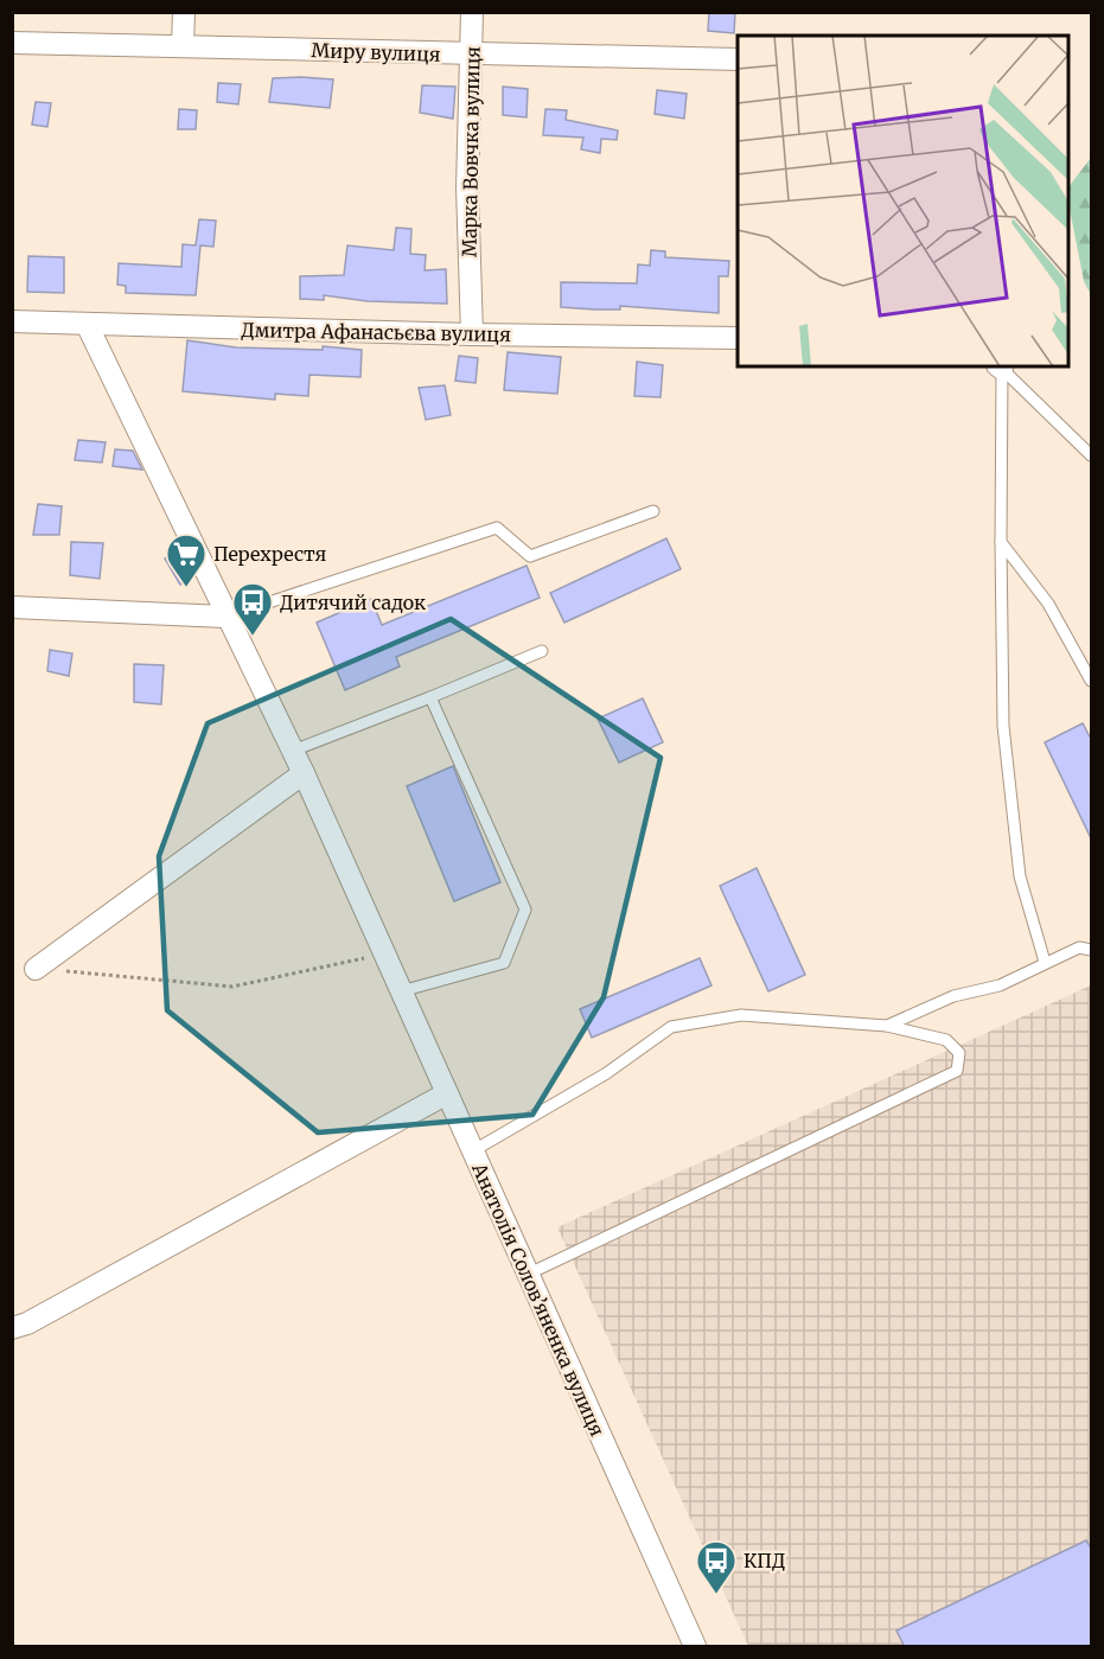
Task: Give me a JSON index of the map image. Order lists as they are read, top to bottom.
{
  "streets": {
    "street": [
      "Миру вулиця",
      "Марка Вовчка вулиця",
      "Дмитра Афанасьєва вулиця",
      "Анатолія Солов’яненка вулиця"
    ]
  },
  "crossings": [
    ["Миру вулиця", "Марка Вовчка вулиця"],
    ["Марка Вовчка вулиця", "Дмитра Афанасьєва вулиця"],
    ["Дмитра Афанасьєва вулиця", "Анатолія Солов’яненка вулиця"]
  ],
  "places": {
    "supermarket": ["Перехрестя"],
    "bus stop": ["Дитячий садок", "КПД"]
  }
}
